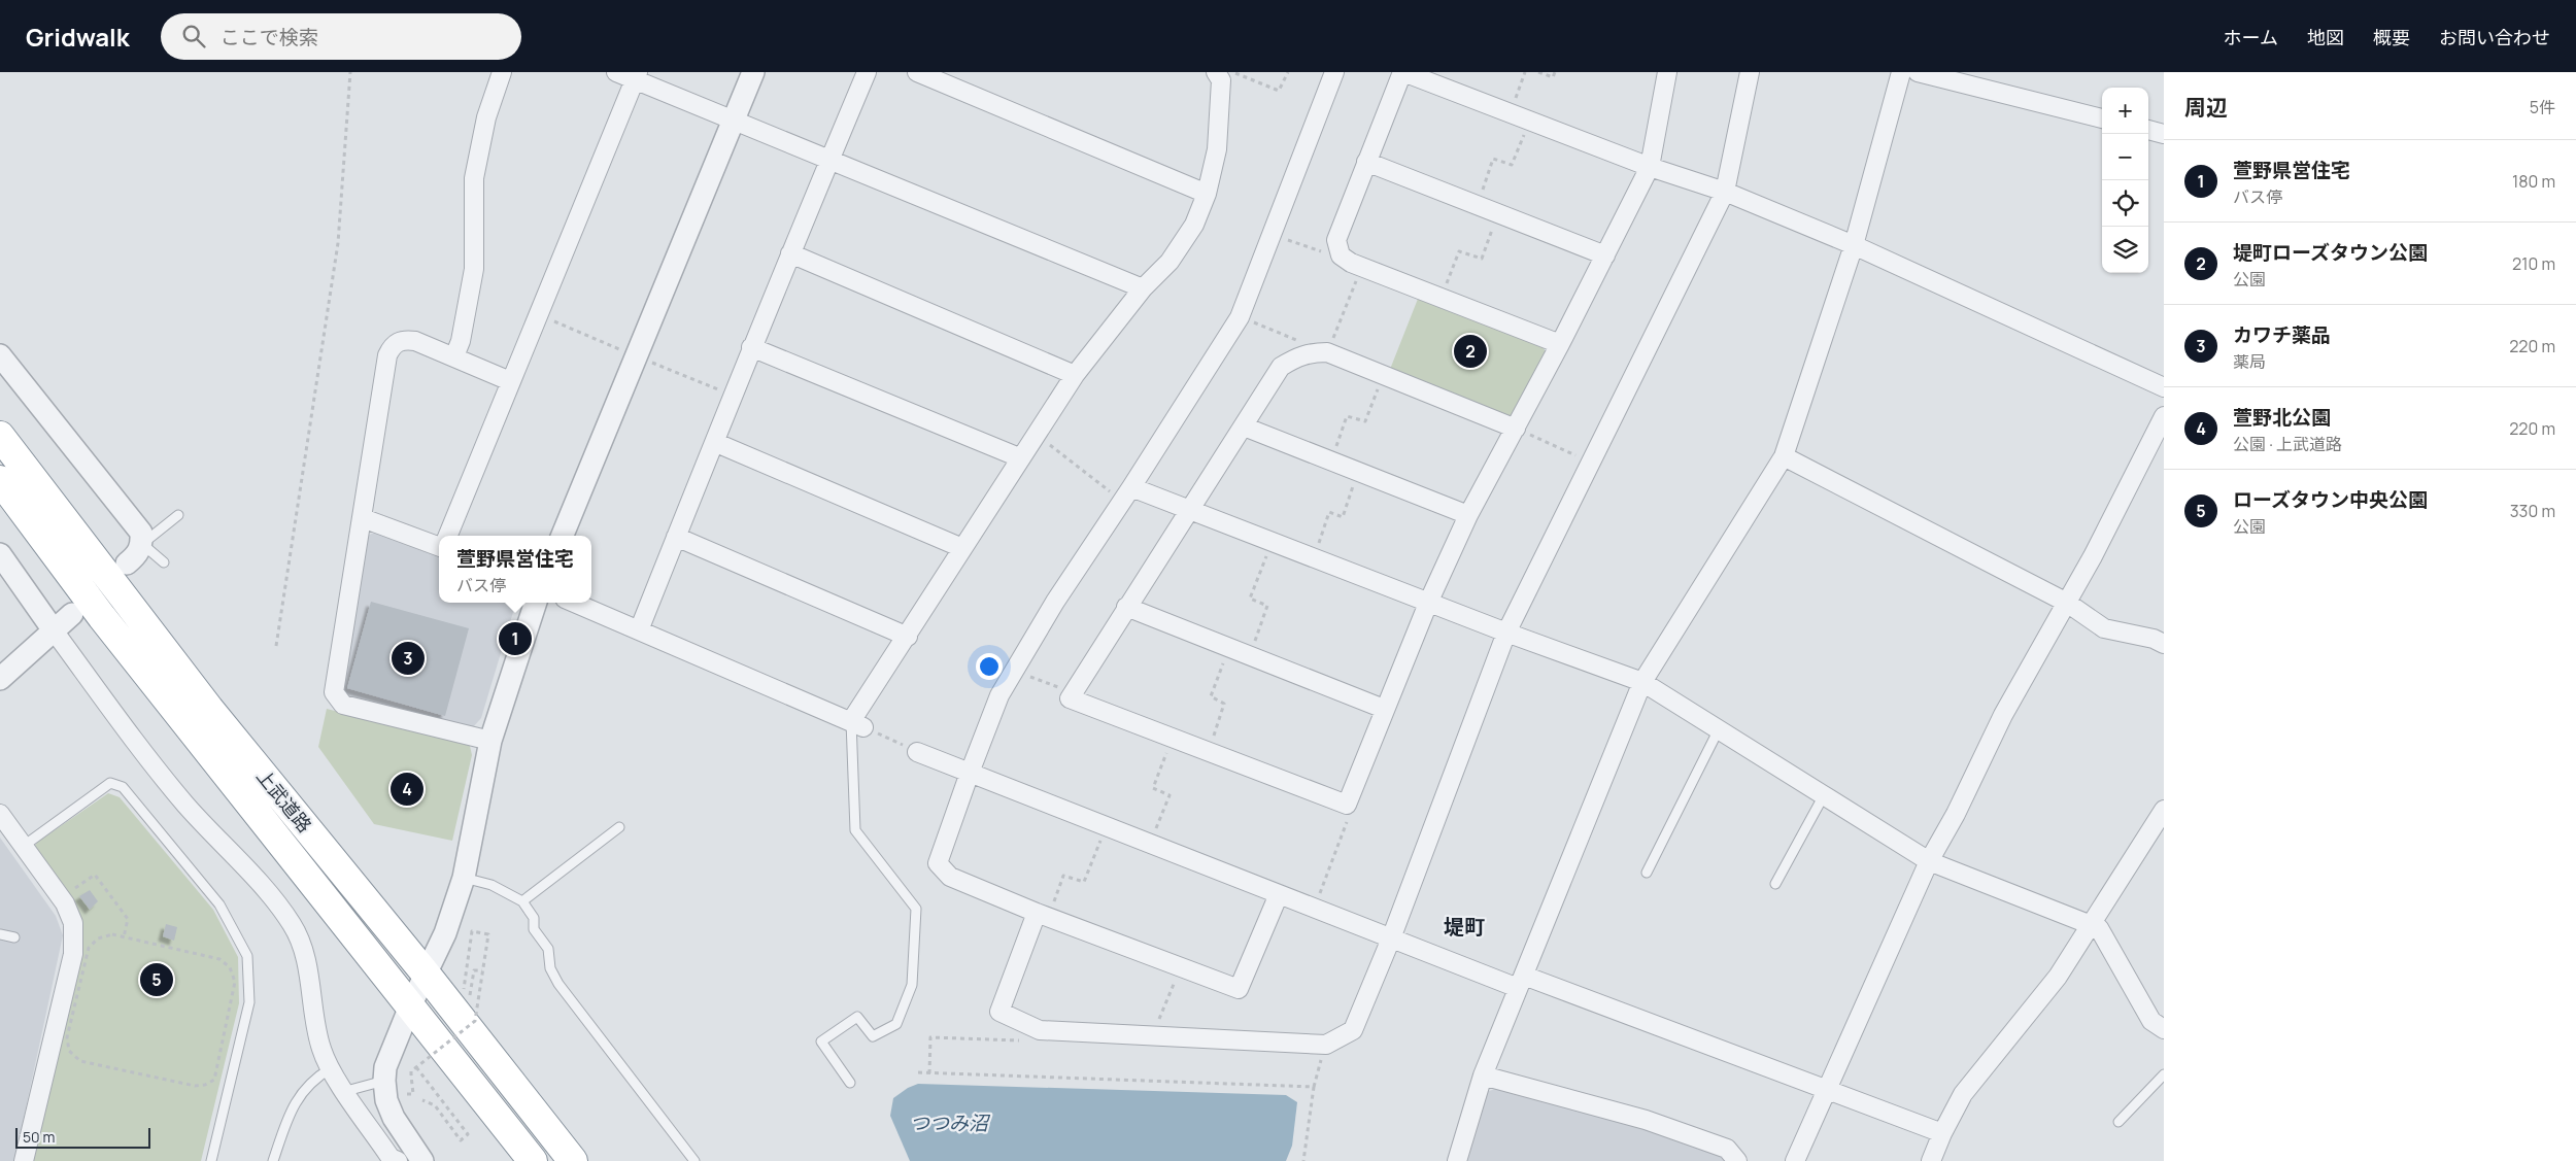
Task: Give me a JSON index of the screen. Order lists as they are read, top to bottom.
{
  "streets": {
    "highway": ["上武道路"]
  },
  "districts": ["堤町"],
  "water": ["つつみ沼"],
  "scale_bar": "50 m",
  "page": {
    "header": "Gridwalk",
    "search": "ここで検索",
    "nav": [
      "ホーム",
      "地図",
      "概要",
      "お問い合わせ"
    ],
    "heading": ["周辺", "5件"],
    "map_buttons": ["+", "−"],
    "list": [
      {
        "mark": "1",
        "name": "萱野県営住宅",
        "note": "バス停",
        "value": "180 m"
      },
      {
        "mark": "2",
        "name": "堤町ローズタウン公園",
        "note": "公園",
        "value": "210 m"
      },
      {
        "mark": "3",
        "name": "カワチ薬品",
        "note": "薬局",
        "value": "220 m"
      },
      {
        "mark": "4",
        "name": "萱野北公園",
        "note": "公園 · 上武道路",
        "value": "220 m"
      },
      {
        "mark": "5",
        "name": "ローズタウン中央公園",
        "note": "公園",
        "value": "330 m"
      }
    ],
    "pins": [
      "2",
      "1",
      "3",
      "4",
      "5"
    ],
    "popup": ["萱野県営住宅", "バス停"],
    "scale": "50 m"
  }
}
